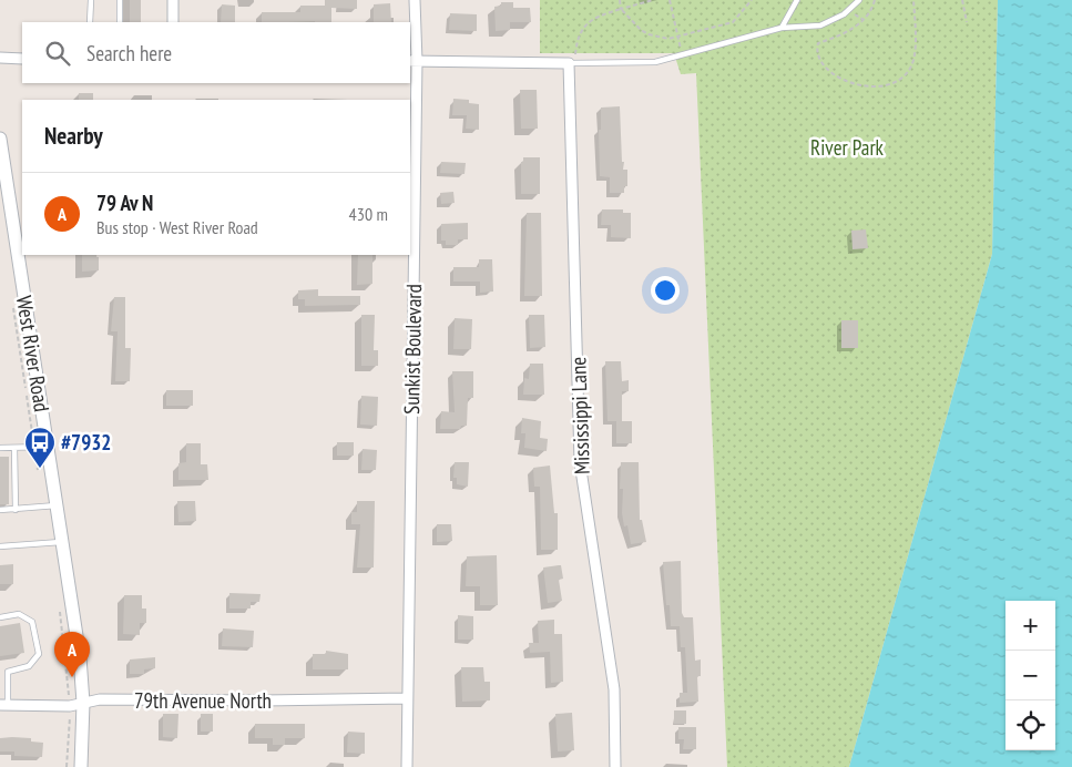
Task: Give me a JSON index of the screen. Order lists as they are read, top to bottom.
{
  "streets": {
    "street": [
      "Sunkist Boulevard",
      "West River Road",
      "Mississippi Lane",
      "79th Avenue North"
    ]
  },
  "crossings": [
    ["Sunkist Boulevard", "79th Avenue North"],
    ["West River Road", "79th Avenue North"]
  ],
  "parks": ["River Park"],
  "places": {
    "bus stop": ["#7932"]
  },
  "page": {
    "search": "Search here",
    "heading": "Nearby",
    "list": [
      {
        "mark": "A",
        "name": "79 Av N",
        "note": "Bus stop · West River Road",
        "value": "430 m"
      }
    ],
    "map_buttons": ["+", "−"],
    "pins": "A"
  }
}
